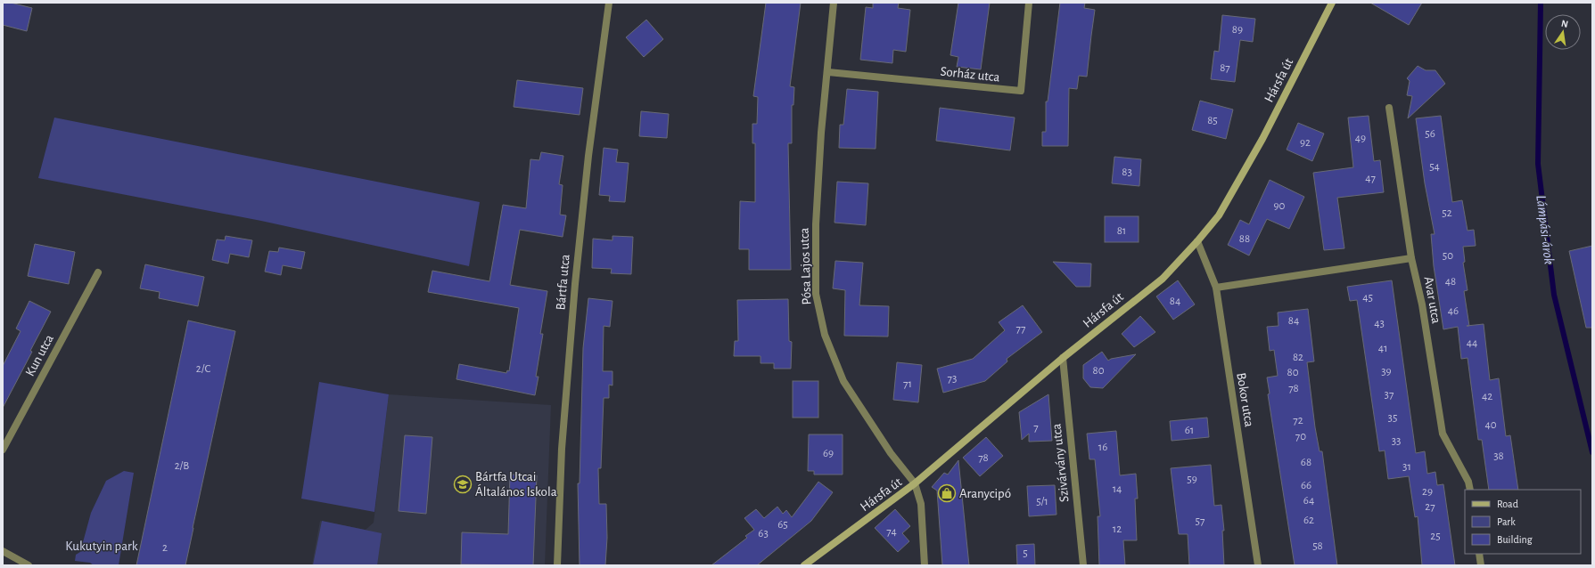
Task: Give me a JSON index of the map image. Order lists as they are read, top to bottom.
{
  "streets": {
    "street": [
      "Sorház utca",
      "Hársfa út",
      "Pósa Lajos utca",
      "Bártfa utca",
      "Avar utca",
      "Kun utca",
      "Bokor utca",
      "Szivárvány utca"
    ]
  },
  "crossings": [
    ["Sorház utca", "Pósa Lajos utca"],
    ["Hársfa út", "Pósa Lajos utca"],
    ["Hársfa út", "Bokor utca"],
    ["Hársfa út", "Szivárvány utca"]
  ],
  "water": ["Lámpási-árok"],
  "parks": ["Kukutyin park"],
  "places": {
    "school or university": ["Bártfa Utcai Általános Iskola"],
    "shop": ["Aranycipó"]
  },
  "house_numbers": [
    "89",
    "87",
    "85",
    "56",
    "49",
    "92",
    "54",
    "83",
    "47",
    "90",
    "52",
    "81",
    "88",
    "50",
    "48",
    "45",
    "84",
    "46",
    "84",
    "43",
    "77",
    "44",
    "41",
    "82",
    "2/C",
    "80",
    "39",
    "80",
    "73",
    "71",
    "78",
    "37",
    "42",
    "35",
    "72",
    "40",
    "7",
    "61",
    "70",
    "33",
    "16",
    "69",
    "38",
    "78",
    "68",
    "2/B",
    "31",
    "59",
    "66",
    "14",
    "29",
    "64",
    "5/1",
    "27",
    "62",
    "57",
    "65",
    "12",
    "74",
    "63",
    "25",
    "58",
    "2",
    "5"
  ],
  "legend": ["Road", "Park", "Building"],
  "north": "top"
}
